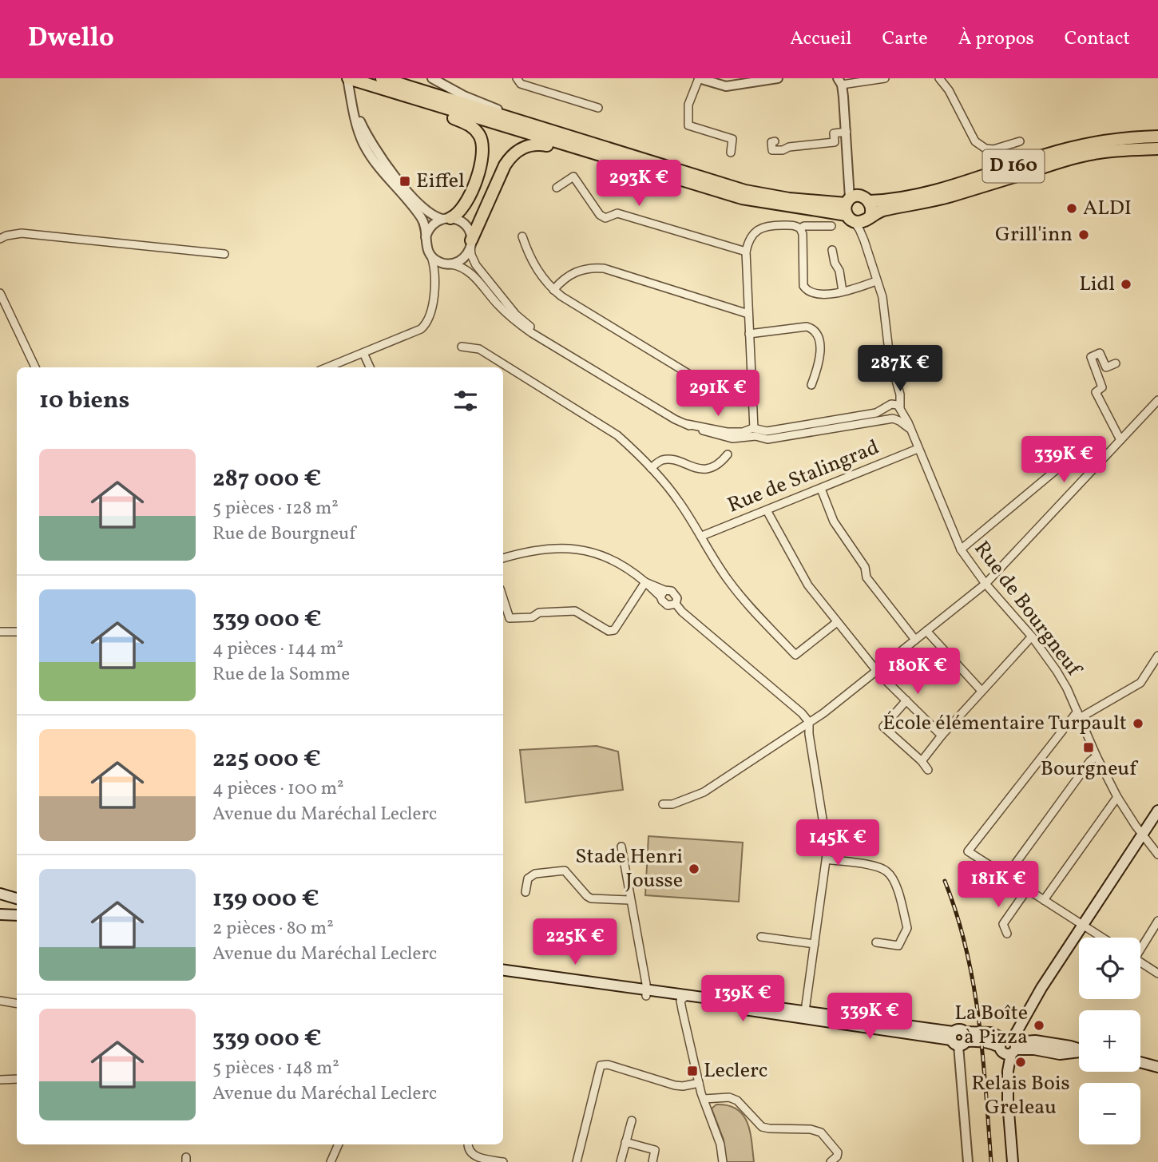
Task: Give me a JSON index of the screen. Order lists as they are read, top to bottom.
{
  "streets": {
    "main road": ["D 160"],
    "street": ["Rue de Stalingrad", "Rue de Bourgneuf"]
  },
  "crossings": [
    ["D 160", "Rue de Bourgneuf"],
    ["Rue de Stalingrad", "Rue de Bourgneuf"]
  ],
  "places": {
    "transit": ["Eiffel", "Bourgneuf", "Leclerc"],
    "other": [
      "ALDI",
      "Grill'inn",
      "Lidl",
      "École élémentaire Turpault",
      "Stade Henri Jousse",
      "La Boîte à Pizza",
      "Relais Bois Greleau"
    ]
  },
  "page": {
    "header": "Dwello",
    "nav": [
      "Accueil",
      "Carte",
      "À propos",
      "Contact"
    ],
    "price": [
      "293K €",
      "287K €",
      "291K €",
      "339K €",
      "180K €",
      "145K €",
      "181K €",
      "225K €",
      "139K €",
      "339K €"
    ],
    "heading": "10 biens",
    "list": [
      {
        "name": "287 000 €",
        "note": "5 pièces · 128 m² · Rue de Bourgneuf"
      },
      {
        "name": "339 000 €",
        "note": "4 pièces · 144 m² · Rue de la Somme"
      },
      {
        "name": "225 000 €",
        "note": "4 pièces · 100 m² · Avenue du Maréchal Leclerc"
      },
      {
        "name": "139 000 €",
        "note": "2 pièces · 80 m² · Avenue du Maréchal Leclerc"
      },
      {
        "name": "339 000 €",
        "note": "5 pièces · 148 m² · Avenue du Maréchal Leclerc"
      }
    ],
    "map_buttons": ["+", "−"]
  }
}
